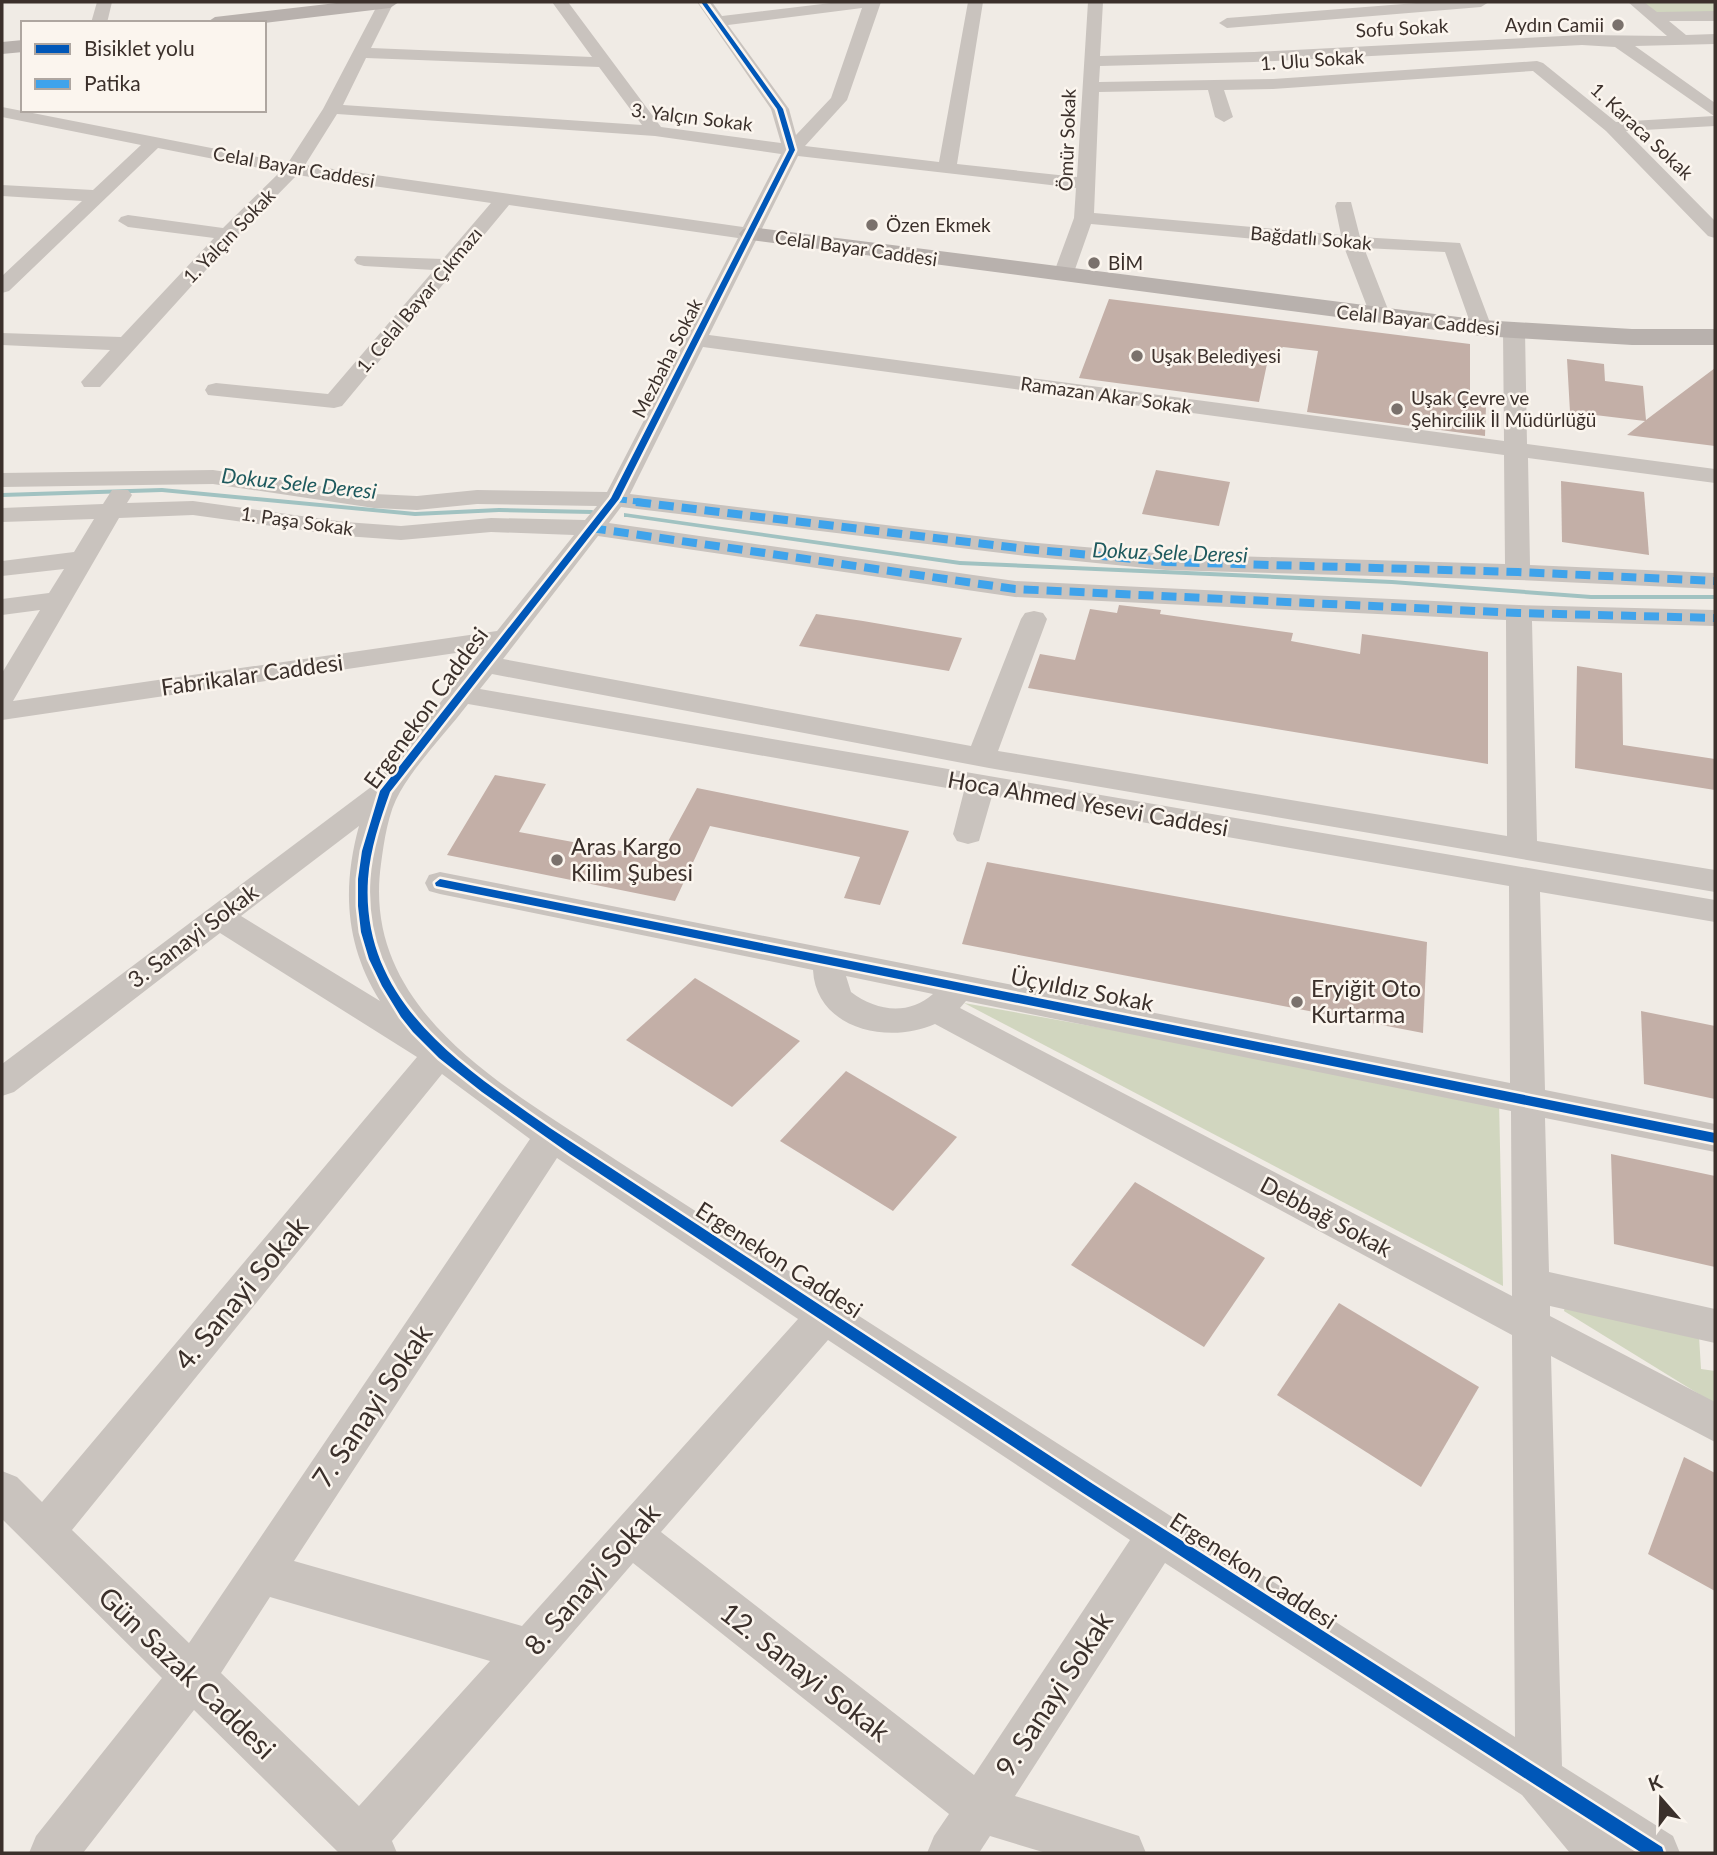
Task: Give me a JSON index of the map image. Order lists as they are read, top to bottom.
{
  "streets": {
    "main road": ["Celal Bayar Caddesi"],
    "street": [
      "Sofu Sokak",
      "1. Ulu Sokak",
      "3. Yalçın Sokak",
      "1. Karaca Sokak",
      "Ömür Sokak",
      "1. Yalçın Sokak",
      "Bağdatlı Sokak",
      "1. Celal Bayar Çıkmazı",
      "Mezbaha Sokak",
      "Ramazan Akar Sokak",
      "1. Paşa Sokak",
      "Fabrikalar Caddesi",
      "Ergenekon Caddesi",
      "Hoca Ahmed Yesevi Caddesi",
      "3. Sanayi Sokak",
      "Üçyıldız Sokak",
      "Debbağ Sokak",
      "4. Sanayi Sokak",
      "7. Sanayi Sokak",
      "8. Sanayi Sokak",
      "12. Sanayi Sokak",
      "Gün Sazak Caddesi",
      "9. Sanayi Sokak"
    ]
  },
  "crossings": [
    ["Sofu Sokak", "Ömür Sokak"],
    ["1. Ulu Sokak", "1. Karaca Sokak"],
    ["1. Ulu Sokak", "Ömür Sokak"],
    ["3. Yalçın Sokak", "Ömür Sokak"],
    ["3. Yalçın Sokak", "1. Yalçın Sokak"],
    ["3. Yalçın Sokak", "Mezbaha Sokak"],
    ["Ömür Sokak", "Celal Bayar Caddesi"],
    ["Ömür Sokak", "Bağdatlı Sokak"],
    ["Celal Bayar Caddesi", "1. Yalçın Sokak"],
    ["Celal Bayar Caddesi", "Bağdatlı Sokak"],
    ["Celal Bayar Caddesi", "1. Celal Bayar Çıkmazı"],
    ["Celal Bayar Caddesi", "Mezbaha Sokak"],
    ["Mezbaha Sokak", "Ramazan Akar Sokak"],
    ["Mezbaha Sokak", "Ergenekon Caddesi"],
    ["1. Paşa Sokak", "Ergenekon Caddesi"],
    ["Fabrikalar Caddesi", "Ergenekon Caddesi"],
    ["Fabrikalar Caddesi", "Hoca Ahmed Yesevi Caddesi"],
    ["Ergenekon Caddesi", "Hoca Ahmed Yesevi Caddesi"],
    ["Ergenekon Caddesi", "3. Sanayi Sokak"],
    ["Ergenekon Caddesi", "4. Sanayi Sokak"],
    ["Ergenekon Caddesi", "7. Sanayi Sokak"],
    ["Ergenekon Caddesi", "8. Sanayi Sokak"],
    ["Ergenekon Caddesi", "9. Sanayi Sokak"],
    ["Üçyıldız Sokak", "Debbağ Sokak"],
    ["4. Sanayi Sokak", "Gün Sazak Caddesi"],
    ["7. Sanayi Sokak", "Gün Sazak Caddesi"],
    ["8. Sanayi Sokak", "12. Sanayi Sokak"],
    ["8. Sanayi Sokak", "Gün Sazak Caddesi"],
    ["12. Sanayi Sokak", "9. Sanayi Sokak"]
  ],
  "water": ["Dokuz Sele Deresi"],
  "places": [
    "Aydın Camii",
    "Özen Ekmek",
    "BİM",
    "Uşak Belediyesi",
    "Uşak Çevre ve Şehircilik İl Müdürlüğü",
    "Aras Kargo Kilim Şubesi",
    "Eryiğit Oto Kurtarma"
  ],
  "legend": ["Bisiklet yolu", "Patika"],
  "north": "top"
}
